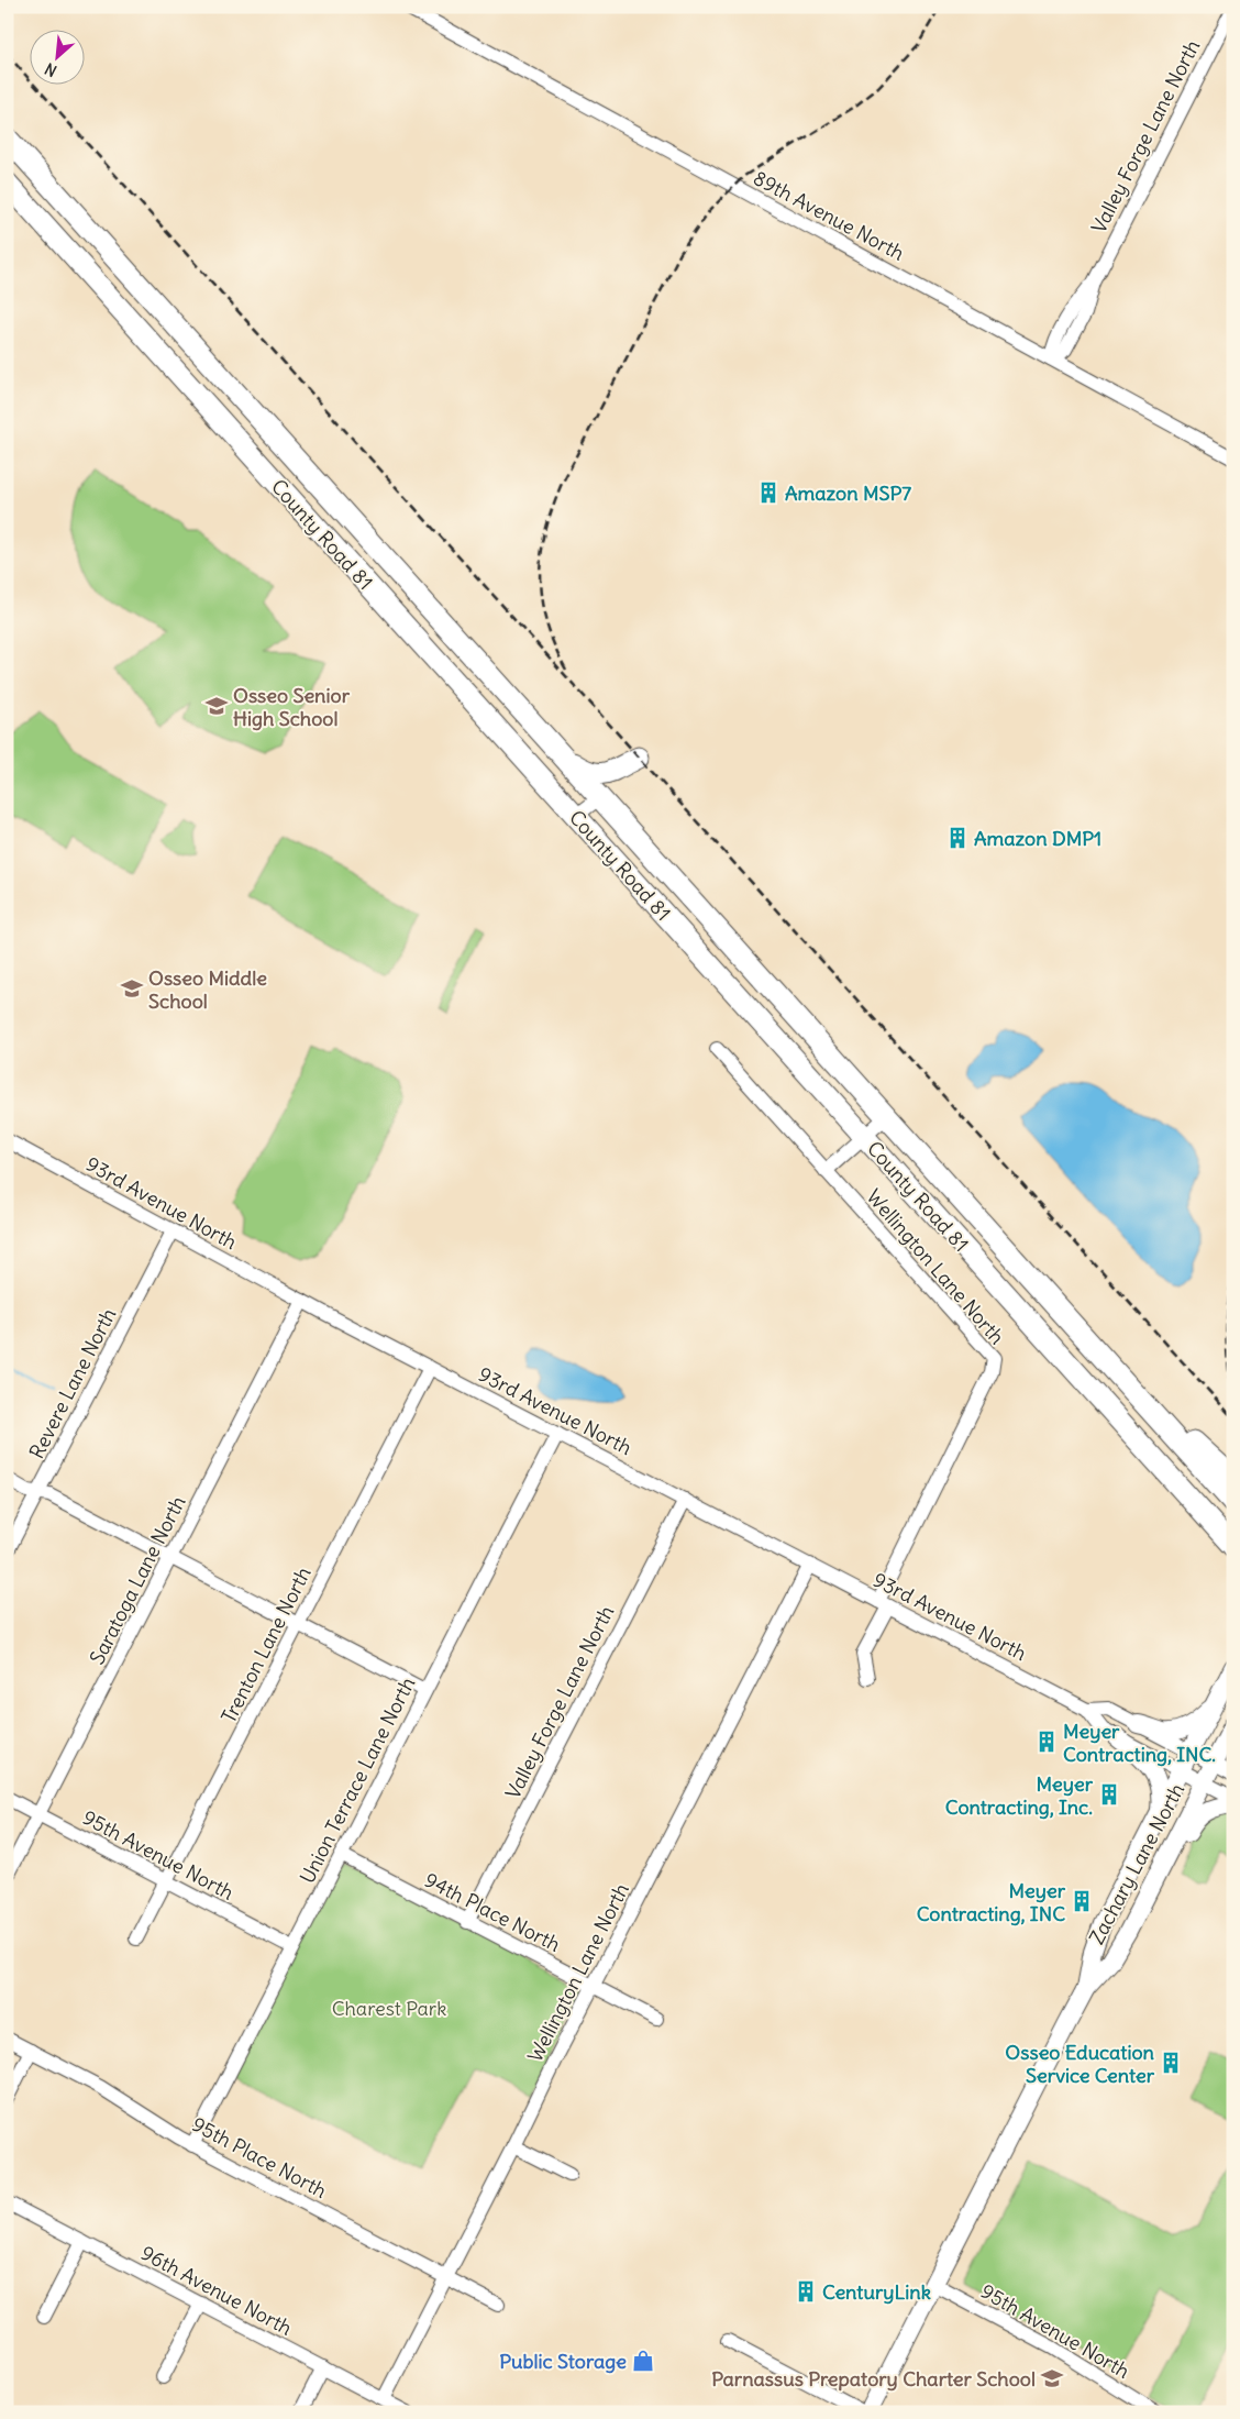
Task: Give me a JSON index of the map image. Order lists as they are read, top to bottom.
{
  "streets": {
    "highway": ["County Road 81"],
    "main road": ["Zachary Lane North"],
    "street": [
      "Valley Forge Lane North",
      "89th Avenue North",
      "93rd Avenue North",
      "Wellington Lane North",
      "Revere Lane North",
      "Saratoga Lane North",
      "Trenton Lane North",
      "Union Terrace Lane North",
      "95th Avenue North",
      "94th Place North",
      "95th Place North",
      "96th Avenue North"
    ]
  },
  "crossings": [
    ["Valley Forge Lane North", "89th Avenue North"],
    ["Valley Forge Lane North", "93rd Avenue North"],
    ["Valley Forge Lane North", "94th Place North"],
    ["93rd Avenue North", "Wellington Lane North"],
    ["93rd Avenue North", "Revere Lane North"],
    ["93rd Avenue North", "Saratoga Lane North"],
    ["93rd Avenue North", "Trenton Lane North"],
    ["93rd Avenue North", "Union Terrace Lane North"],
    ["93rd Avenue North", "Zachary Lane North"],
    ["Wellington Lane North", "94th Place North"],
    ["Wellington Lane North", "95th Place North"],
    ["Wellington Lane North", "96th Avenue North"],
    ["Saratoga Lane North", "95th Avenue North"],
    ["Trenton Lane North", "95th Avenue North"],
    ["Union Terrace Lane North", "95th Avenue North"],
    ["Union Terrace Lane North", "94th Place North"],
    ["Union Terrace Lane North", "95th Place North"],
    ["95th Avenue North", "Zachary Lane North"]
  ],
  "parks": ["Charest Park"],
  "places": {
    "building": [
      "Amazon MSP7",
      "Amazon DMP1",
      "Meyer Contracting, INC.",
      "Meyer Contracting, Inc.",
      "Meyer Contracting, INC",
      "Osseo Education Service Center",
      "CenturyLink"
    ],
    "school or university": ["Osseo Senior High School", "Osseo Middle School", "Parnassus Prepatory Charter School"],
    "shop": ["Public Storage"]
  },
  "north": "bottom left"
}
